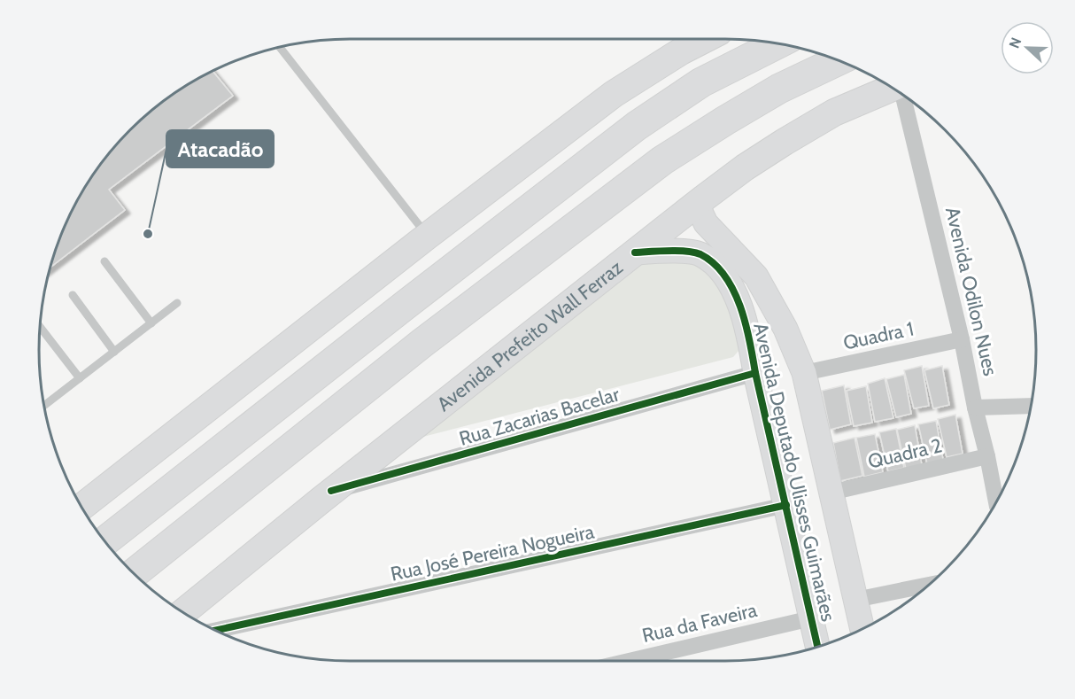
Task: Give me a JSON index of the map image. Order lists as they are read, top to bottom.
{
  "streets": {
    "main road": ["Avenida Prefeito Wall Ferraz"],
    "street": [
      "Avenida Odilon Nues",
      "Quadra 1",
      "Rua Zacarias Bacelar",
      "Quadra 2",
      "Avenida Deputado Ulisses Guimarães",
      "Rua José Pereira Nogueira",
      "Rua da Faveira"
    ]
  },
  "crossings": [
    ["Avenida Odilon Nues", "Quadra 1"],
    ["Avenida Odilon Nues", "Quadra 2"],
    ["Avenida Prefeito Wall Ferraz", "Rua Zacarias Bacelar"],
    ["Avenida Prefeito Wall Ferraz", "Avenida Deputado Ulisses Guimarães"],
    ["Quadra 1", "Avenida Deputado Ulisses Guimarães"],
    ["Rua Zacarias Bacelar", "Avenida Deputado Ulisses Guimarães"],
    ["Quadra 2", "Avenida Deputado Ulisses Guimarães"],
    ["Avenida Deputado Ulisses Guimarães", "Rua José Pereira Nogueira"],
    ["Avenida Deputado Ulisses Guimarães", "Rua da Faveira"]
  ],
  "places": ["Atacadão"],
  "north": "left"
}
